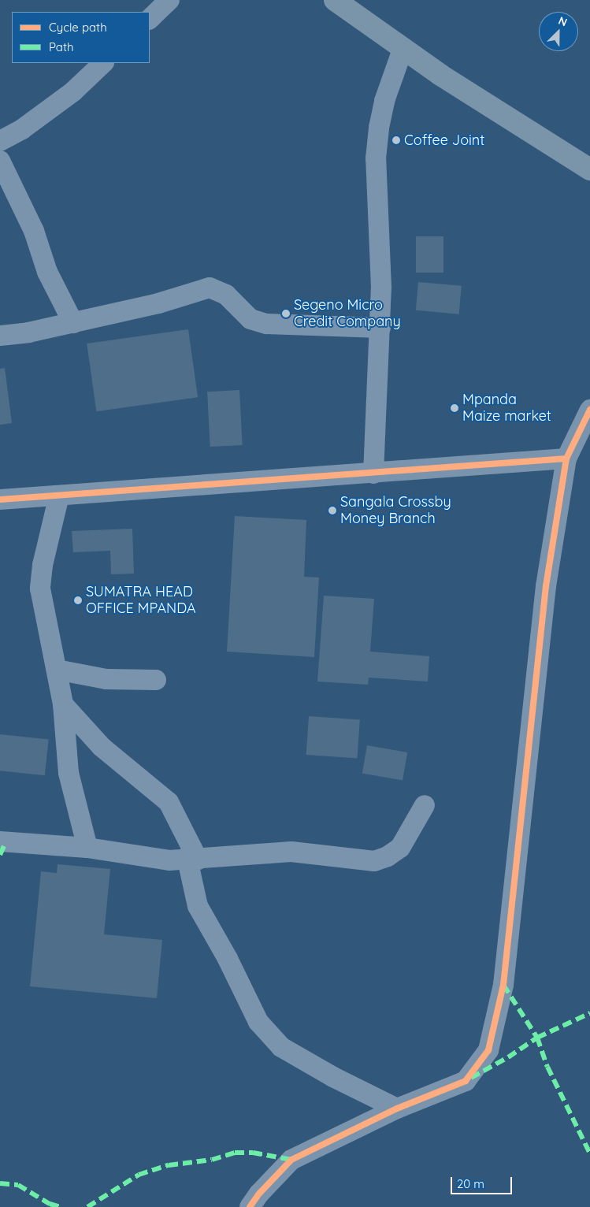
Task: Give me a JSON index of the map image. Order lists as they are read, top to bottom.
{
  "places": [
    "Coffee Joint",
    "Segeno Micro Credit Company",
    "Mpanda Maize market",
    "Sangala Crossby Money Branch",
    "SUMATRA HEAD OFFICE MPANDA"
  ],
  "legend": ["Cycle path", "Path"],
  "scale_bar": "20 m",
  "north": "top right"
}
